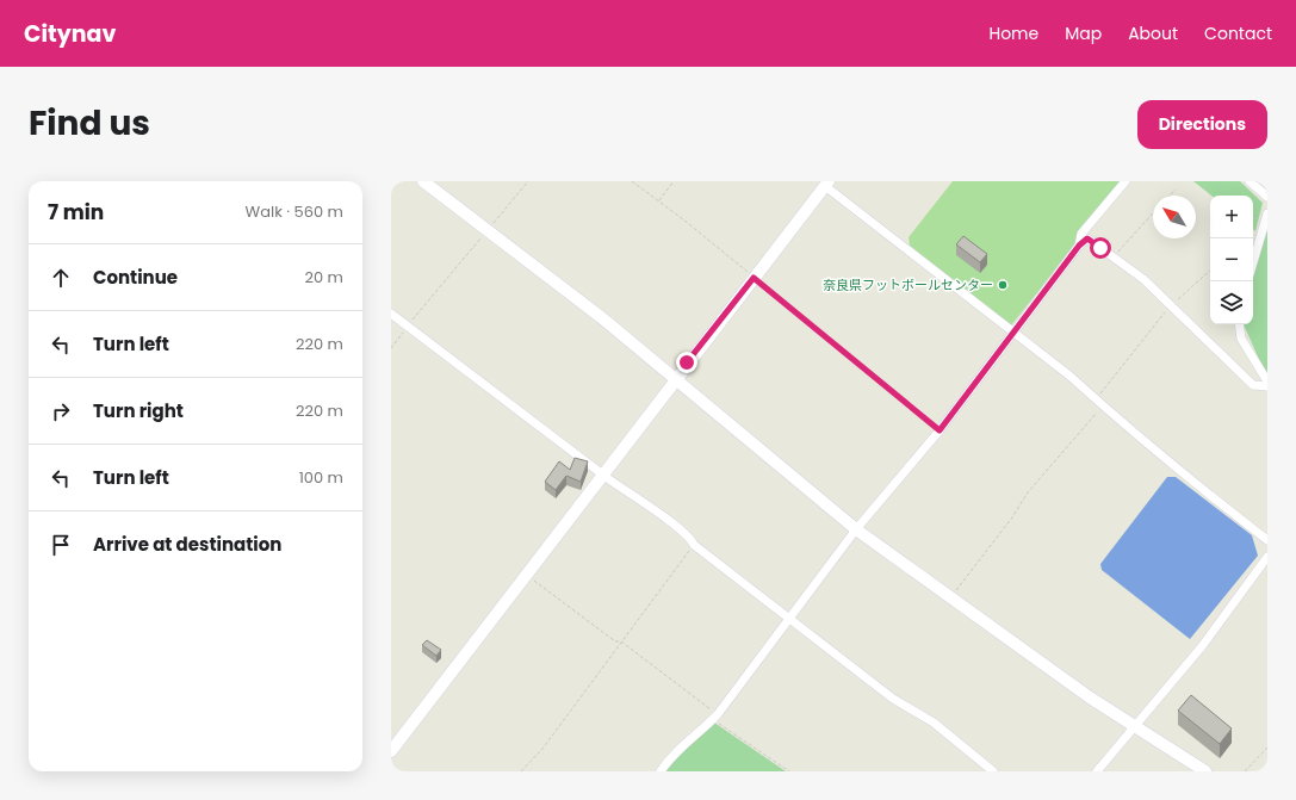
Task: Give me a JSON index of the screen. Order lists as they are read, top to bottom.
{
  "places": ["奈良県フットボールセンター"],
  "north": "top left",
  "page": {
    "header": "Citynav",
    "nav": [
      "Home",
      "Map",
      "About",
      "Contact"
    ],
    "title": "Find us",
    "buttons": "Directions",
    "heading": ["7 min", "Walk · 560 m"],
    "map_buttons": ["+", "−"],
    "list": [
      ["Continue", "20 m"],
      ["Turn left", "220 m"],
      ["Turn right", "220 m"],
      ["Turn left", "100 m"],
      "Arrive at destination"
    ]
  }
}
